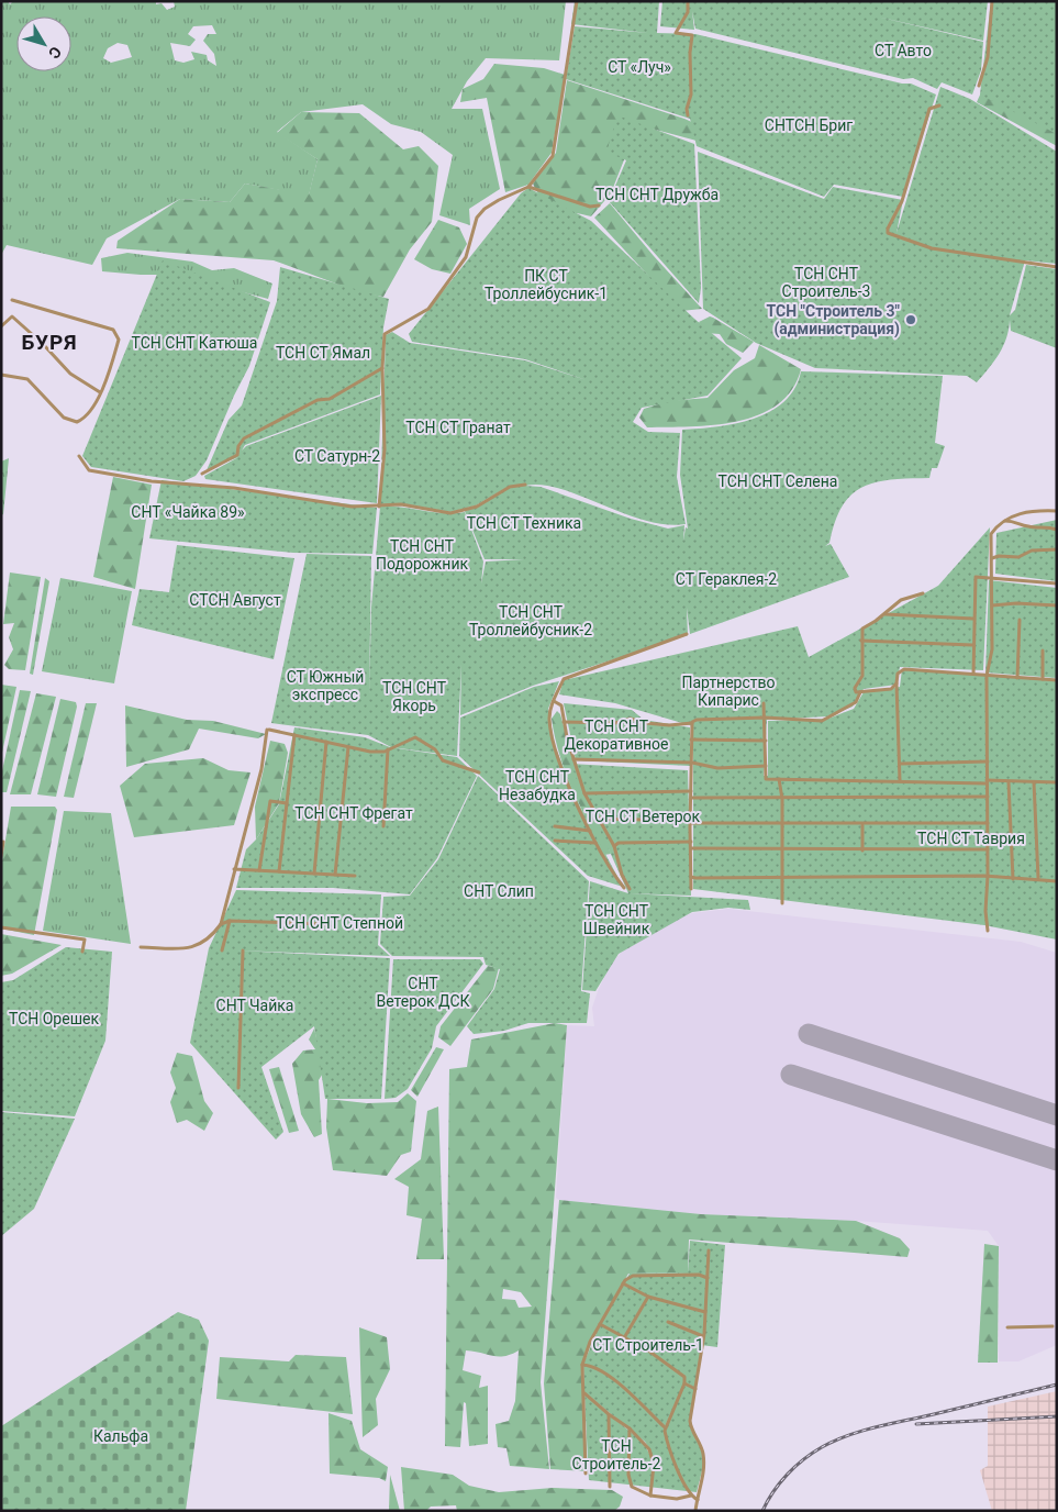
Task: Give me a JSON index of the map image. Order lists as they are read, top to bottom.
{
  "districts": ["БУРЯ"],
  "parks": [
    "СТ Авто",
    "СТ «Луч»",
    "СНТСН Бриг",
    "ТСН СНТ Дружба",
    "ТСН СНТ Строитель-3",
    "ПК СТ Троллейбусник-1",
    "ТСН СНТ Катюша",
    "ТСН СТ Ямал",
    "ТСН СТ Гранат",
    "СТ Сатурн-2",
    "ТСН СНТ Селена",
    "СНТ «Чайка 89»",
    "ТСН СТ Техника",
    "ТСН СНТ Подорожник",
    "СТ Гераклея-2",
    "СТСН Август",
    "ТСН СНТ Троллейбусник-2",
    "СТ Южный экспресс",
    "Партнерство Кипарис",
    "ТСН СНТ Якорь",
    "ТСН СНТ Декоративное",
    "ТСН СНТ Незабудка",
    "ТСН СНТ Фрегат",
    "ТСН СТ Ветерок",
    "ТСН СТ Таврия",
    "СНТ Слип",
    "ТСН СНТ Швейник",
    "ТСН СНТ Степной",
    "СНТ Ветерок ДСК",
    "СНТ Чайка",
    "ТСН Орешек",
    "СТ Строитель-1",
    "Кальфа",
    "ТСН Строитель-2"
  ],
  "places": ["ТСН \"Строитель 3\" (администрация)"],
  "north": "bottom right"
}
